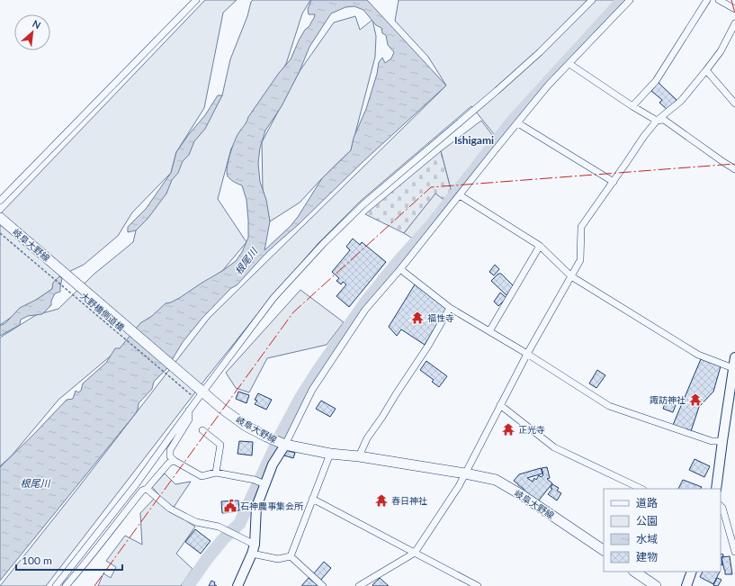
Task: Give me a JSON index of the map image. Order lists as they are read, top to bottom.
{
  "streets": {
    "main road": ["岐阜大野線"],
    "path": ["大野橋側道橋"]
  },
  "districts": ["Ishigami"],
  "water": ["根尾川"],
  "places": {
    "temple": [
      "福性寺",
      "諏訪神社",
      "正光寺",
      "春日神社"
    ],
    "public building": ["石神農事集会所"]
  },
  "legend": [
    "道路",
    "公園",
    "水域",
    "建物"
  ],
  "scale_bar": "100 m",
  "north": "top right"
}
